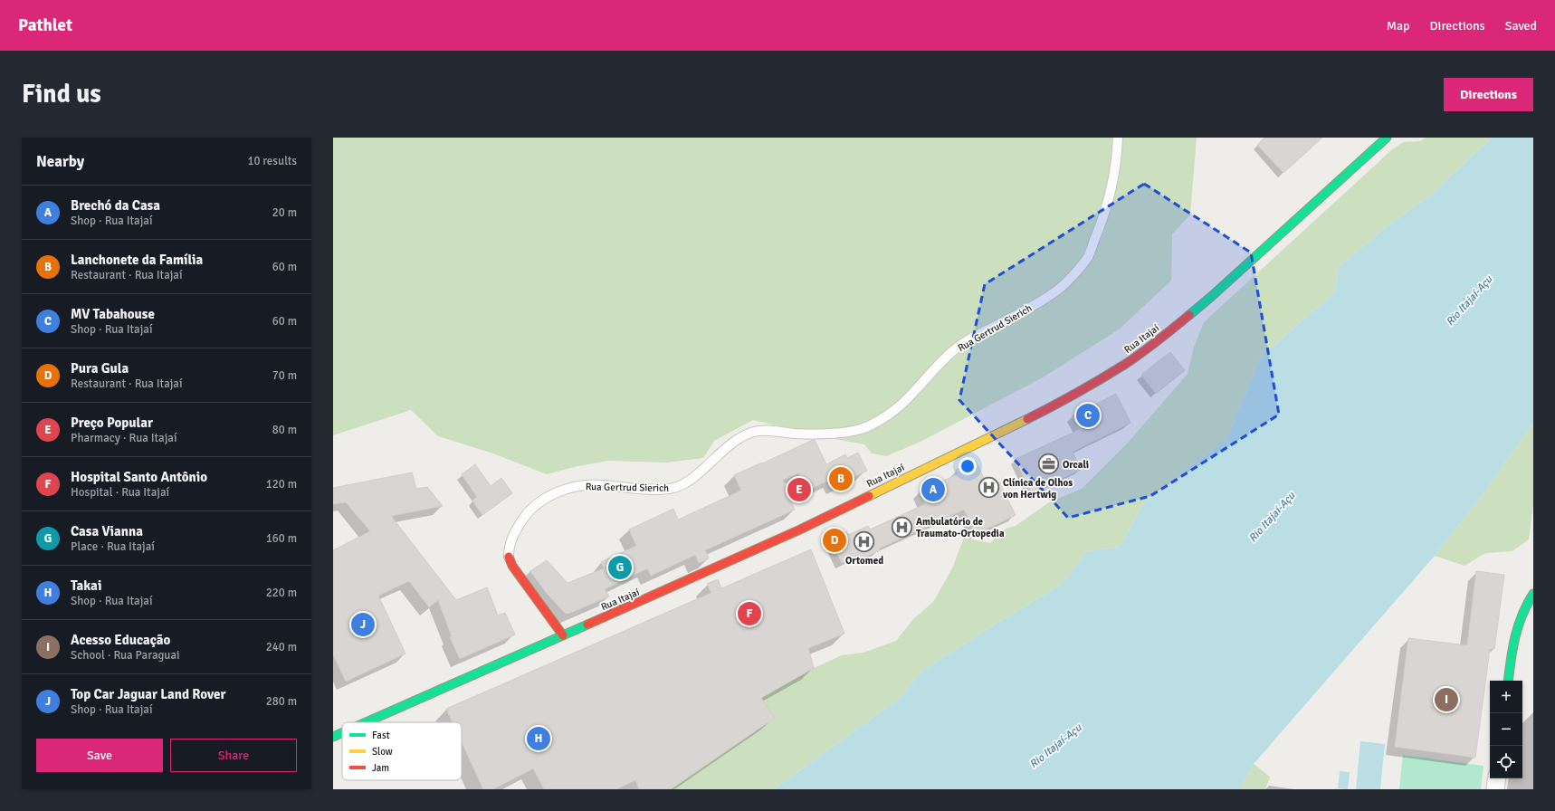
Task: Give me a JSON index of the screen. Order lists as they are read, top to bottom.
{
  "streets": {
    "main road": ["Rua Gertrud Sierich", "Rua Itajaí"]
  },
  "crossings": [
    ["Rua Gertrud Sierich", "Rua Itajaí"]
  ],
  "water": ["Rio Itajaí-Açu"],
  "places": {
    "office": ["Orcali"],
    "hospital": ["Clínica de Olhos von Hertwig", "Ambulatório de Traumato-Ortopedia", "Ortomed"]
  },
  "legend": ["Fast", "Slow", "Jam"],
  "page": {
    "header": "Pathlet",
    "nav": ["Map", "Directions", "Saved"],
    "buttons": [
      "Directions",
      ["Save", "Share"]
    ],
    "title": "Find us",
    "heading": ["Nearby", "10 results"],
    "list": [
      {
        "mark": "A",
        "name": "Brechó da Casa",
        "note": "Shop · Rua Itajaí",
        "value": "20 m"
      },
      {
        "mark": "B",
        "name": "Lanchonete da Família",
        "note": "Restaurant · Rua Itajaí",
        "value": "60 m"
      },
      {
        "mark": "C",
        "name": "MV Tabahouse",
        "note": "Shop · Rua Itajaí",
        "value": "60 m"
      },
      {
        "mark": "D",
        "name": "Pura Gula",
        "note": "Restaurant · Rua Itajaí",
        "value": "70 m"
      },
      {
        "mark": "E",
        "name": "Preço Popular",
        "note": "Pharmacy · Rua Itajaí",
        "value": "80 m"
      },
      {
        "mark": "F",
        "name": "Hospital Santo Antônio",
        "note": "Hospital · Rua Itajaí",
        "value": "120 m"
      },
      {
        "mark": "G",
        "name": "Casa Vianna",
        "note": "Place · Rua Itajaí",
        "value": "160 m"
      },
      {
        "mark": "H",
        "name": "Takai",
        "note": "Shop · Rua Itajaí",
        "value": "220 m"
      },
      {
        "mark": "I",
        "name": "Acesso Educação",
        "note": "School · Rua Paraguai",
        "value": "240 m"
      },
      {
        "mark": "J",
        "name": "Top Car Jaguar Land Rover",
        "note": "Shop · Rua Itajaí",
        "value": "280 m"
      }
    ],
    "pins": [
      "C",
      "B",
      "A",
      "E",
      "D",
      "G",
      "F",
      "J",
      "I",
      "H"
    ],
    "map_buttons": ["+", "−"]
  }
}
